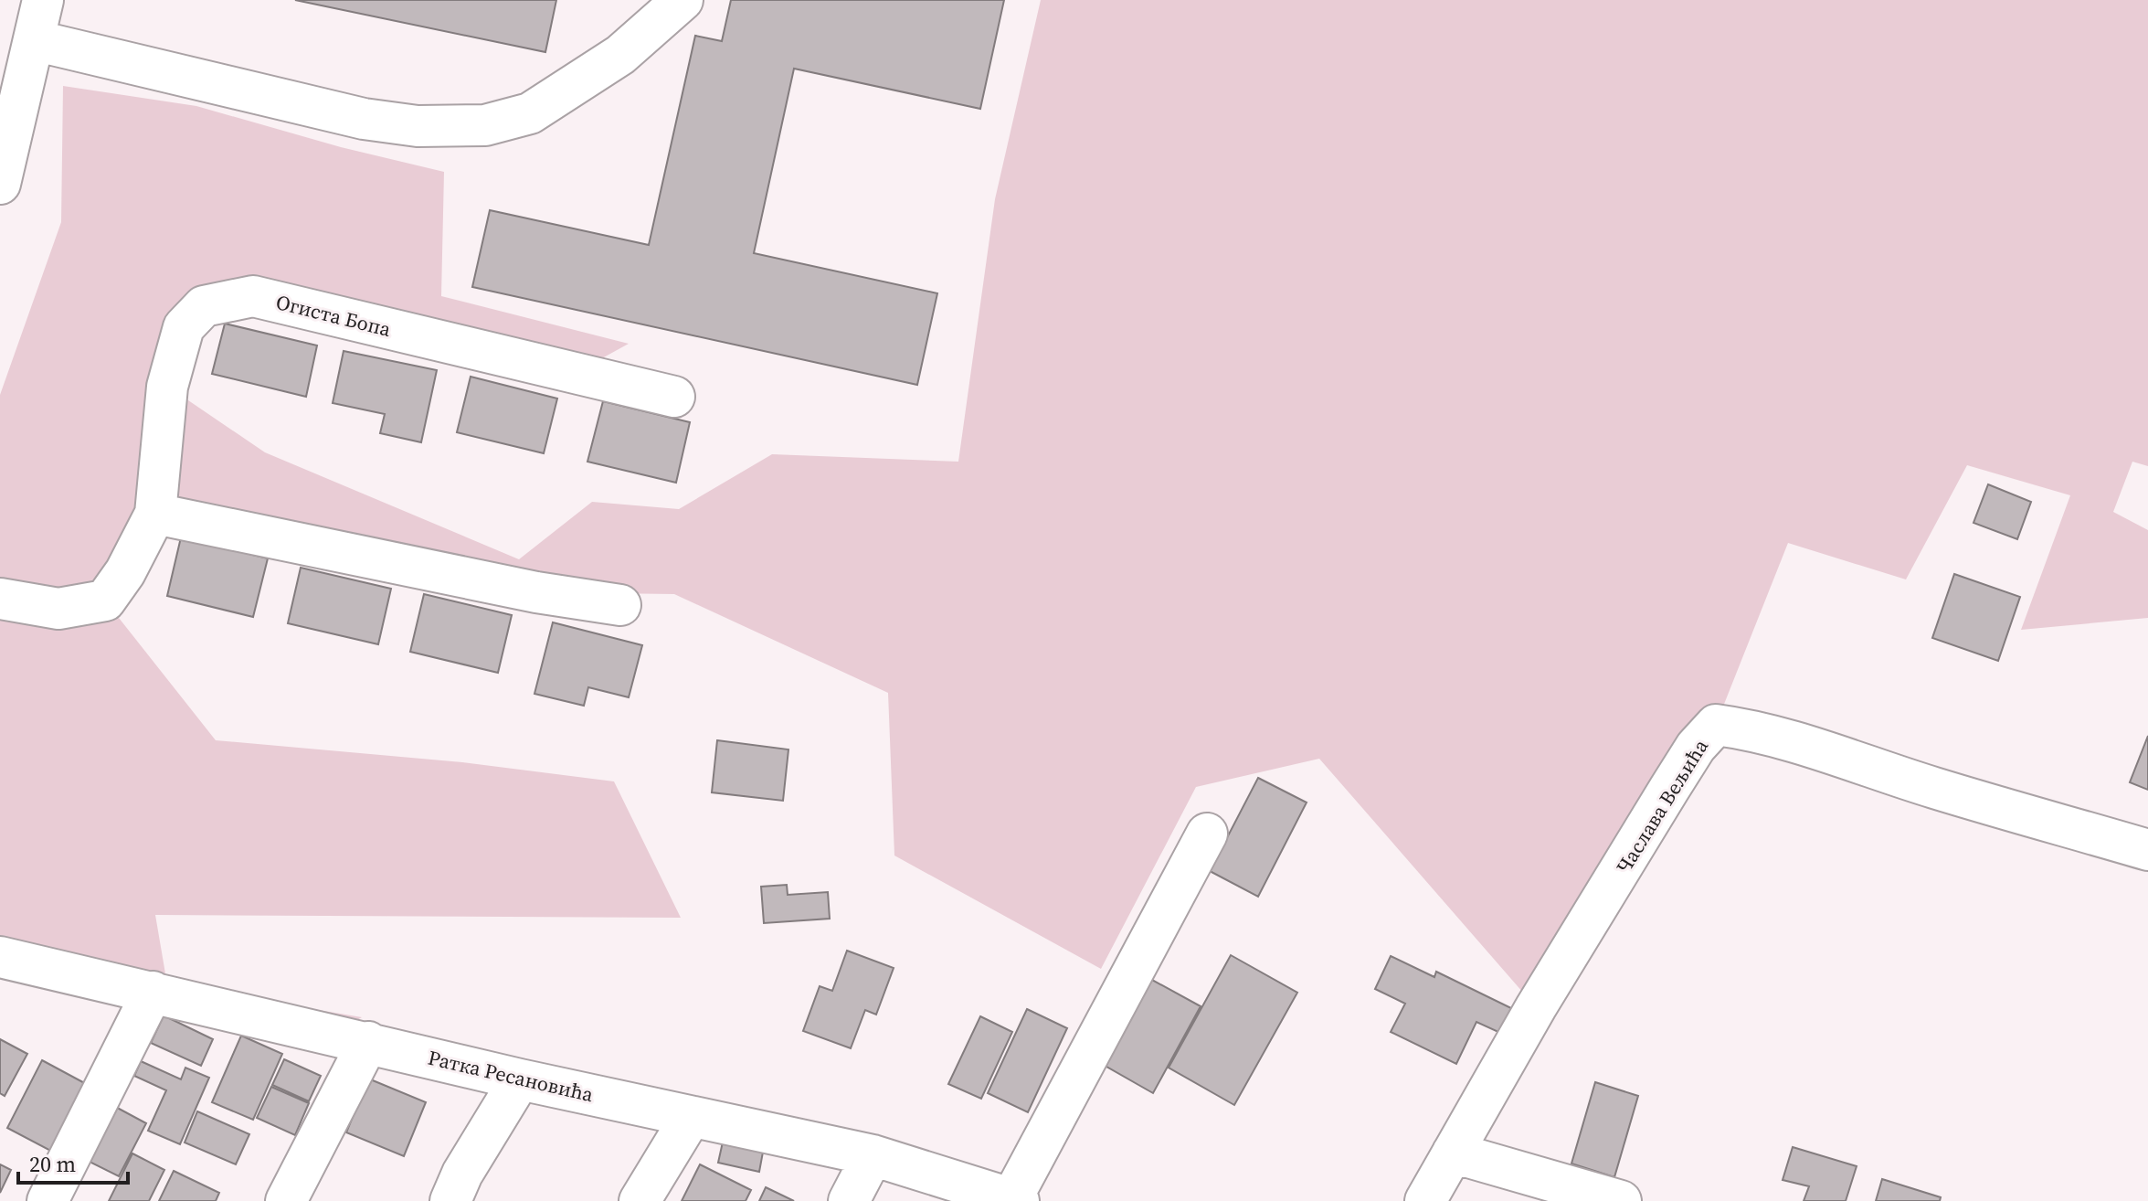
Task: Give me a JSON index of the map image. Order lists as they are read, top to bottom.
{
  "streets": {
    "street": ["Огиста Бопа", "Часлава Вељића", "Ратка Ресановића"]
  },
  "scale_bar": "20 m"
}
